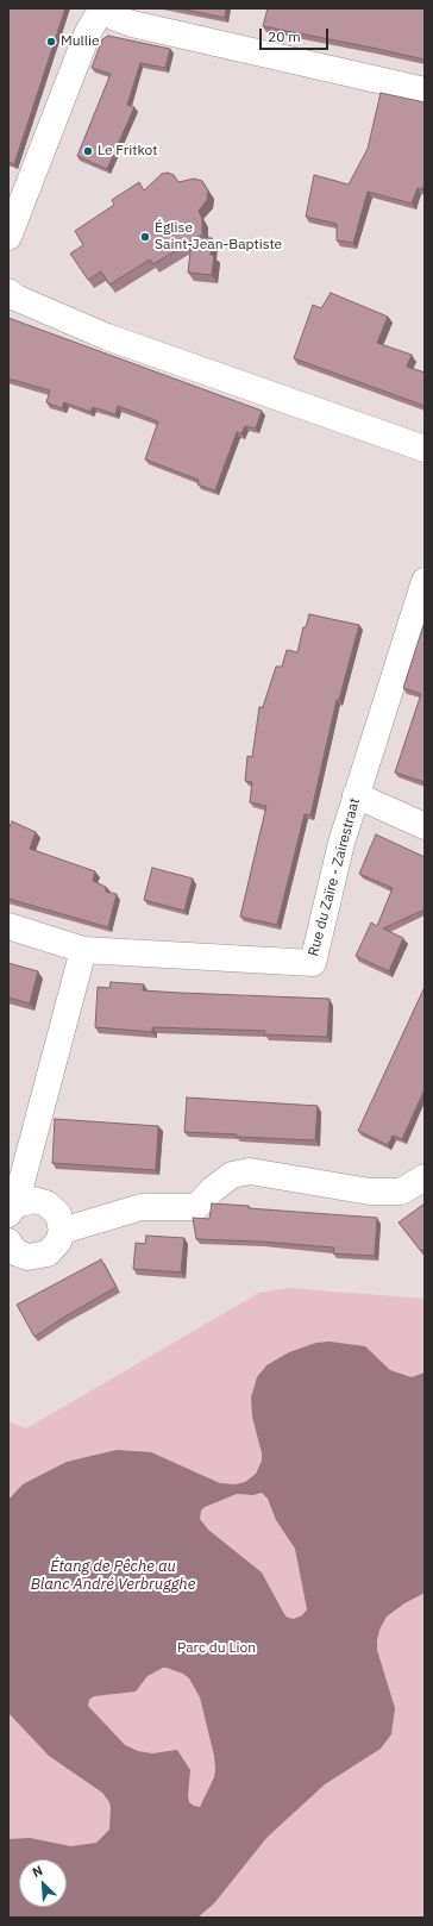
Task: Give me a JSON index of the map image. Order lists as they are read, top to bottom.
{
  "streets": {
    "street": ["Rue du Zaïre - Zairestraat"]
  },
  "water": ["Étang de Pêche au Blanc André Verbrugghe"],
  "parks": ["Parc du Lion"],
  "places": ["Mullie", "Le Fritkot", "Église Saint-Jean-Baptiste"],
  "scale_bar": "20 m",
  "north": "top left"
}
